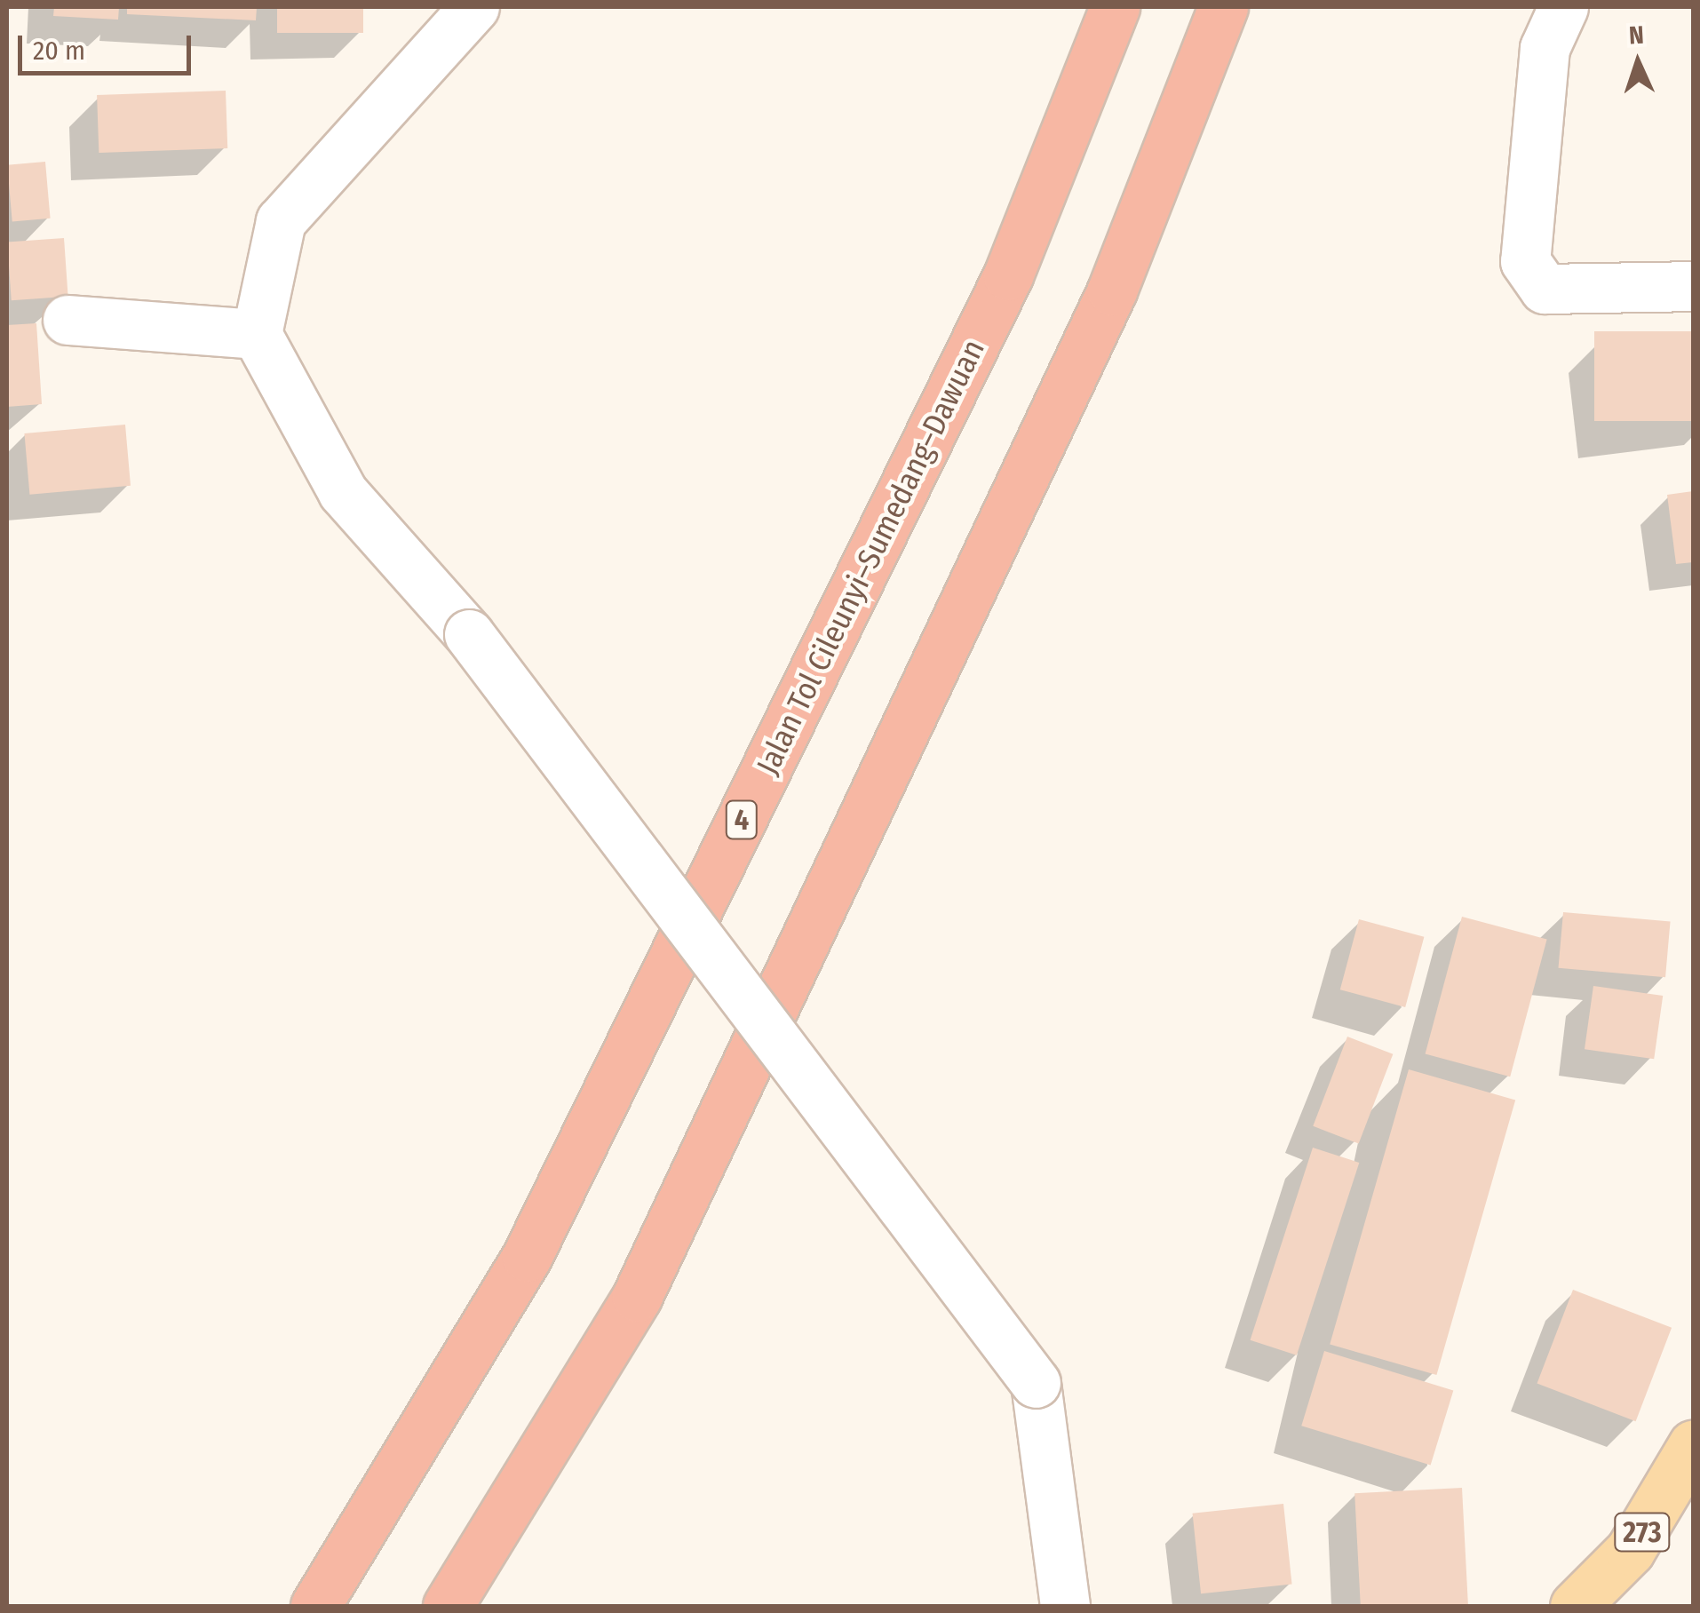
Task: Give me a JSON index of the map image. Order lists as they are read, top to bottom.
{
  "streets": {
    "highway": ["Jalan Tol Cileunyi–Sumedang–Dawuan", "4"],
    "main road": ["273"]
  },
  "scale_bar": "20 m",
  "north": "top"
}
